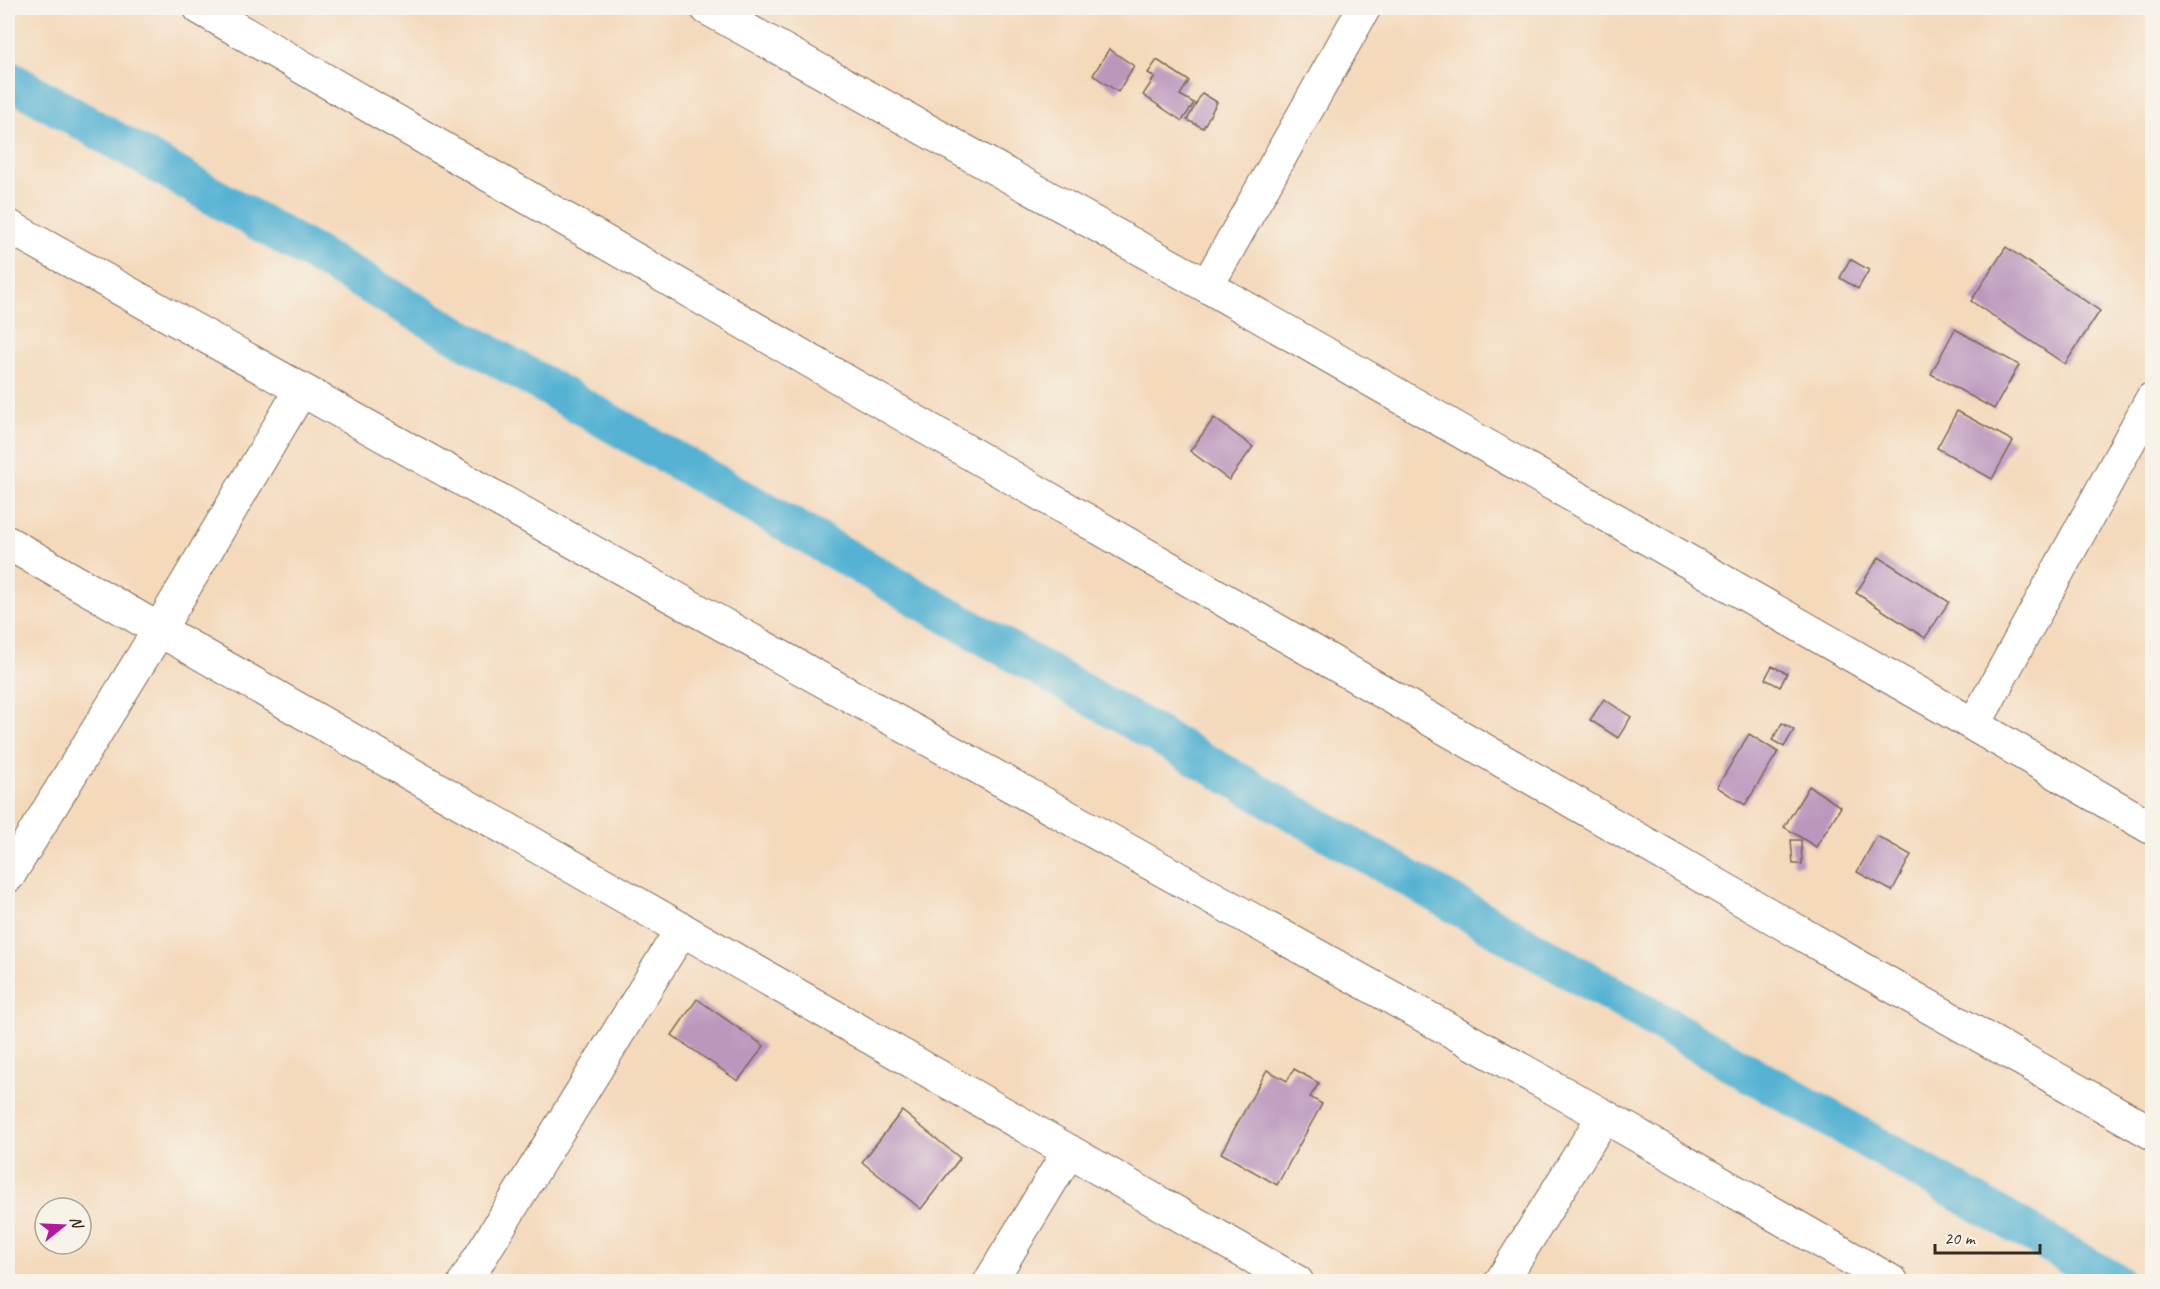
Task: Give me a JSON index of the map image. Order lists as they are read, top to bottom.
{
  "scale_bar": "20 m",
  "north": "right"
}
